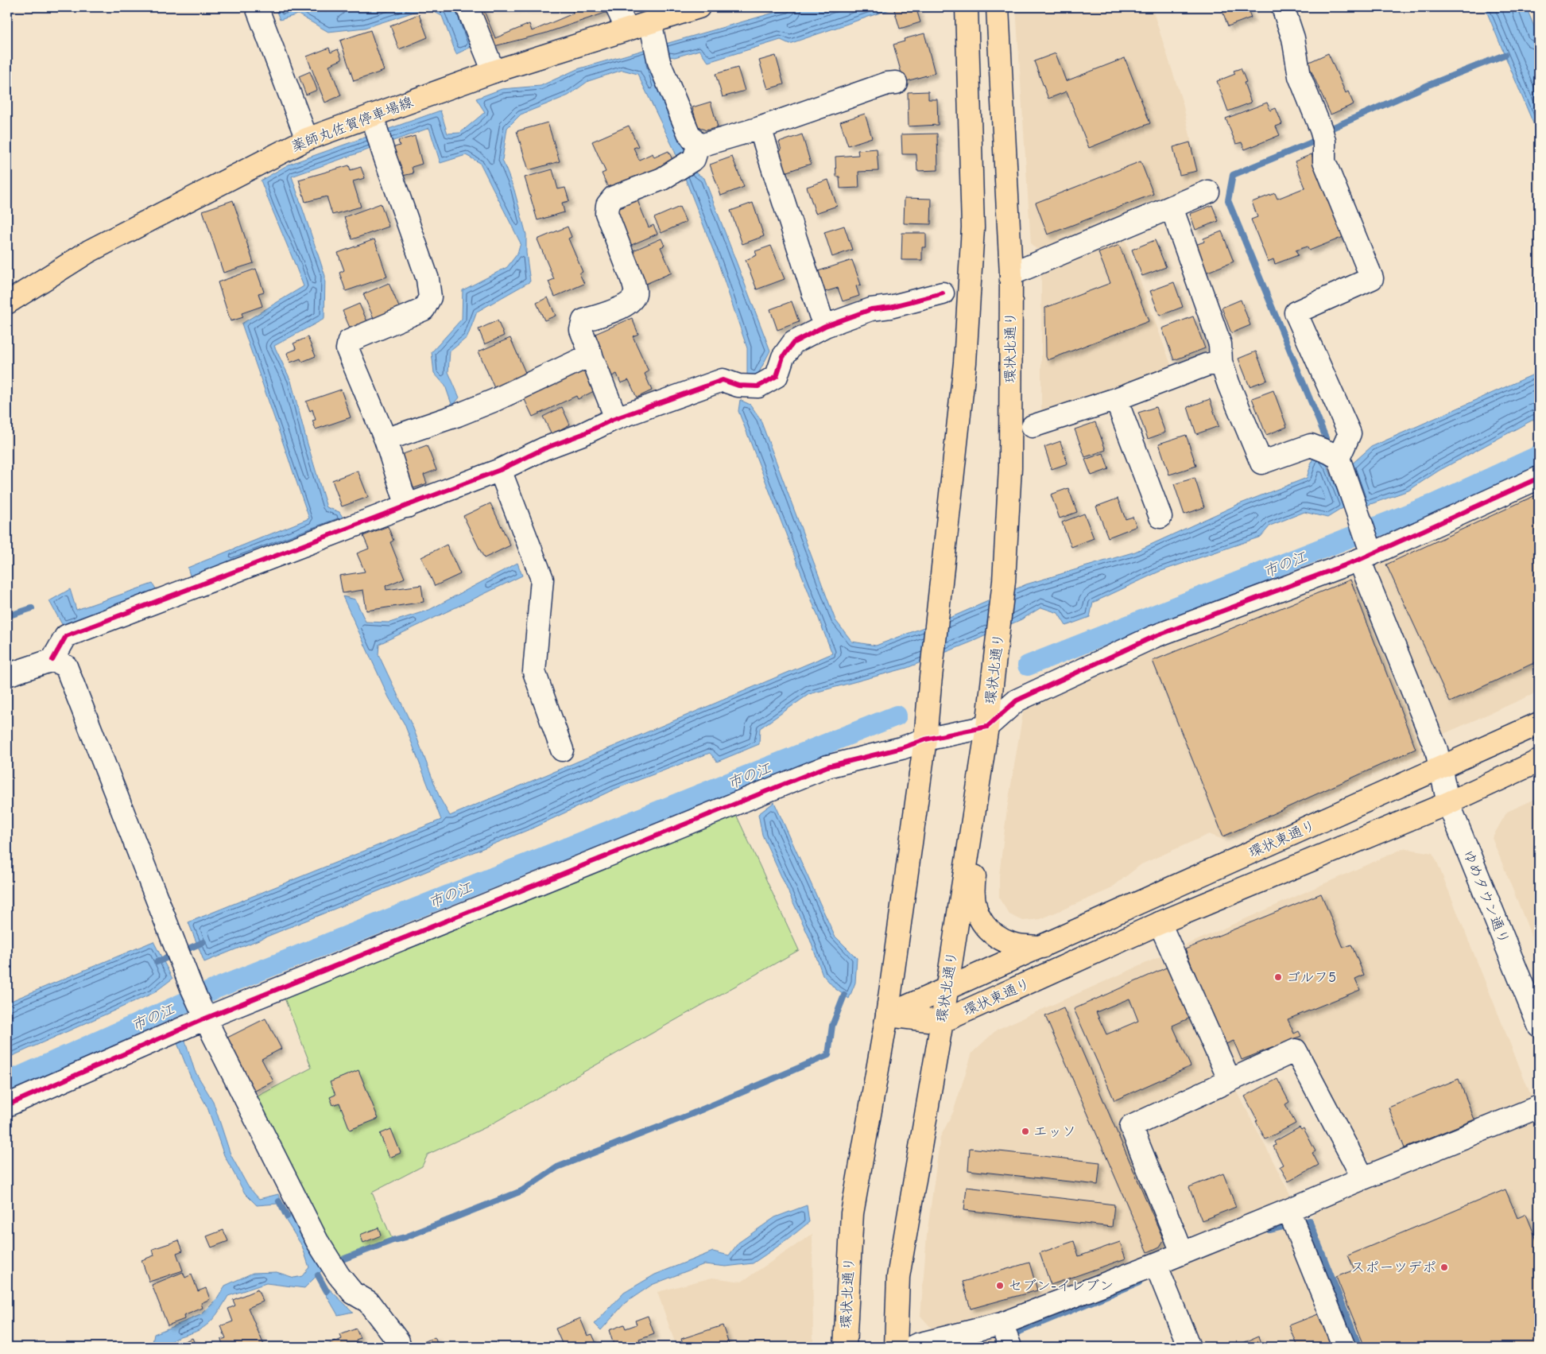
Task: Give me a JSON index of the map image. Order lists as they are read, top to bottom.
{
  "streets": {
    "main road": ["薬師丸佐賀停車場線", "環状北通り", "環状東通り"],
    "street": ["ゆめタウン通り"]
  },
  "crossings": [
    ["環状北通り", "環状東通り"],
    ["環状東通り", "ゆめタウン通り"]
  ],
  "water": ["市の江"],
  "places": [
    "ゴルフ5",
    "エッソ",
    "スポーツデポ",
    "セブン-イレブン"
  ]
}
